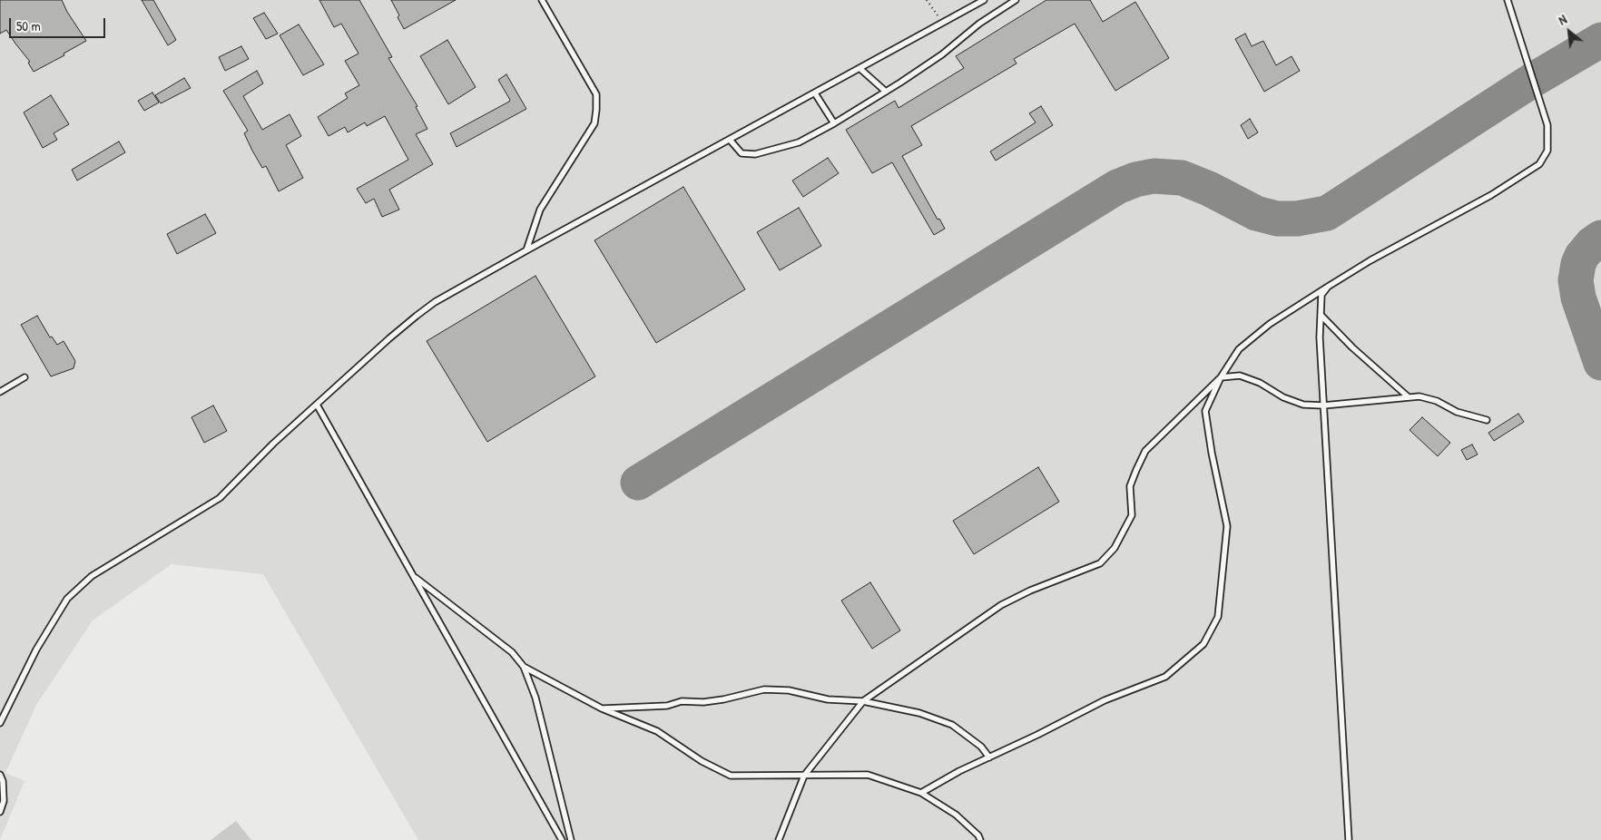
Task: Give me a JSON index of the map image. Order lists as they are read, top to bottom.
{
  "scale_bar": "50 m",
  "north": "top left"
}
